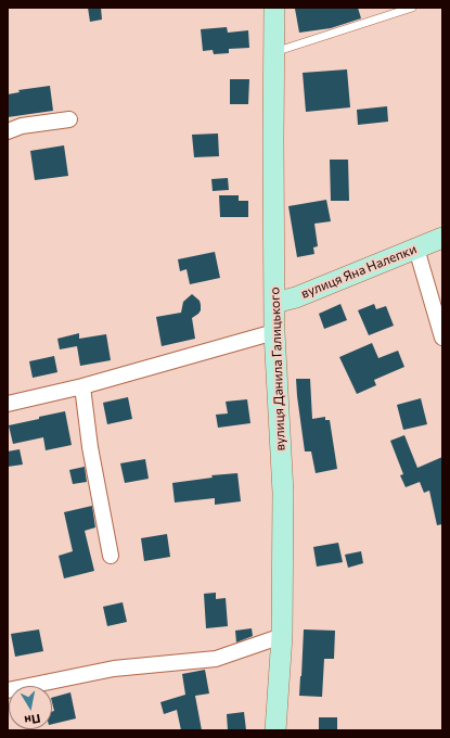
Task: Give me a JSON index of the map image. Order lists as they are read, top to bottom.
{
  "streets": {
    "street": ["вулиця Яна Налепки", "вулиця Данила Галицького"]
  },
  "crossings": [
    ["вулиця Яна Налепки", "вулиця Данила Галицького"]
  ],
  "north": "bottom"
}
